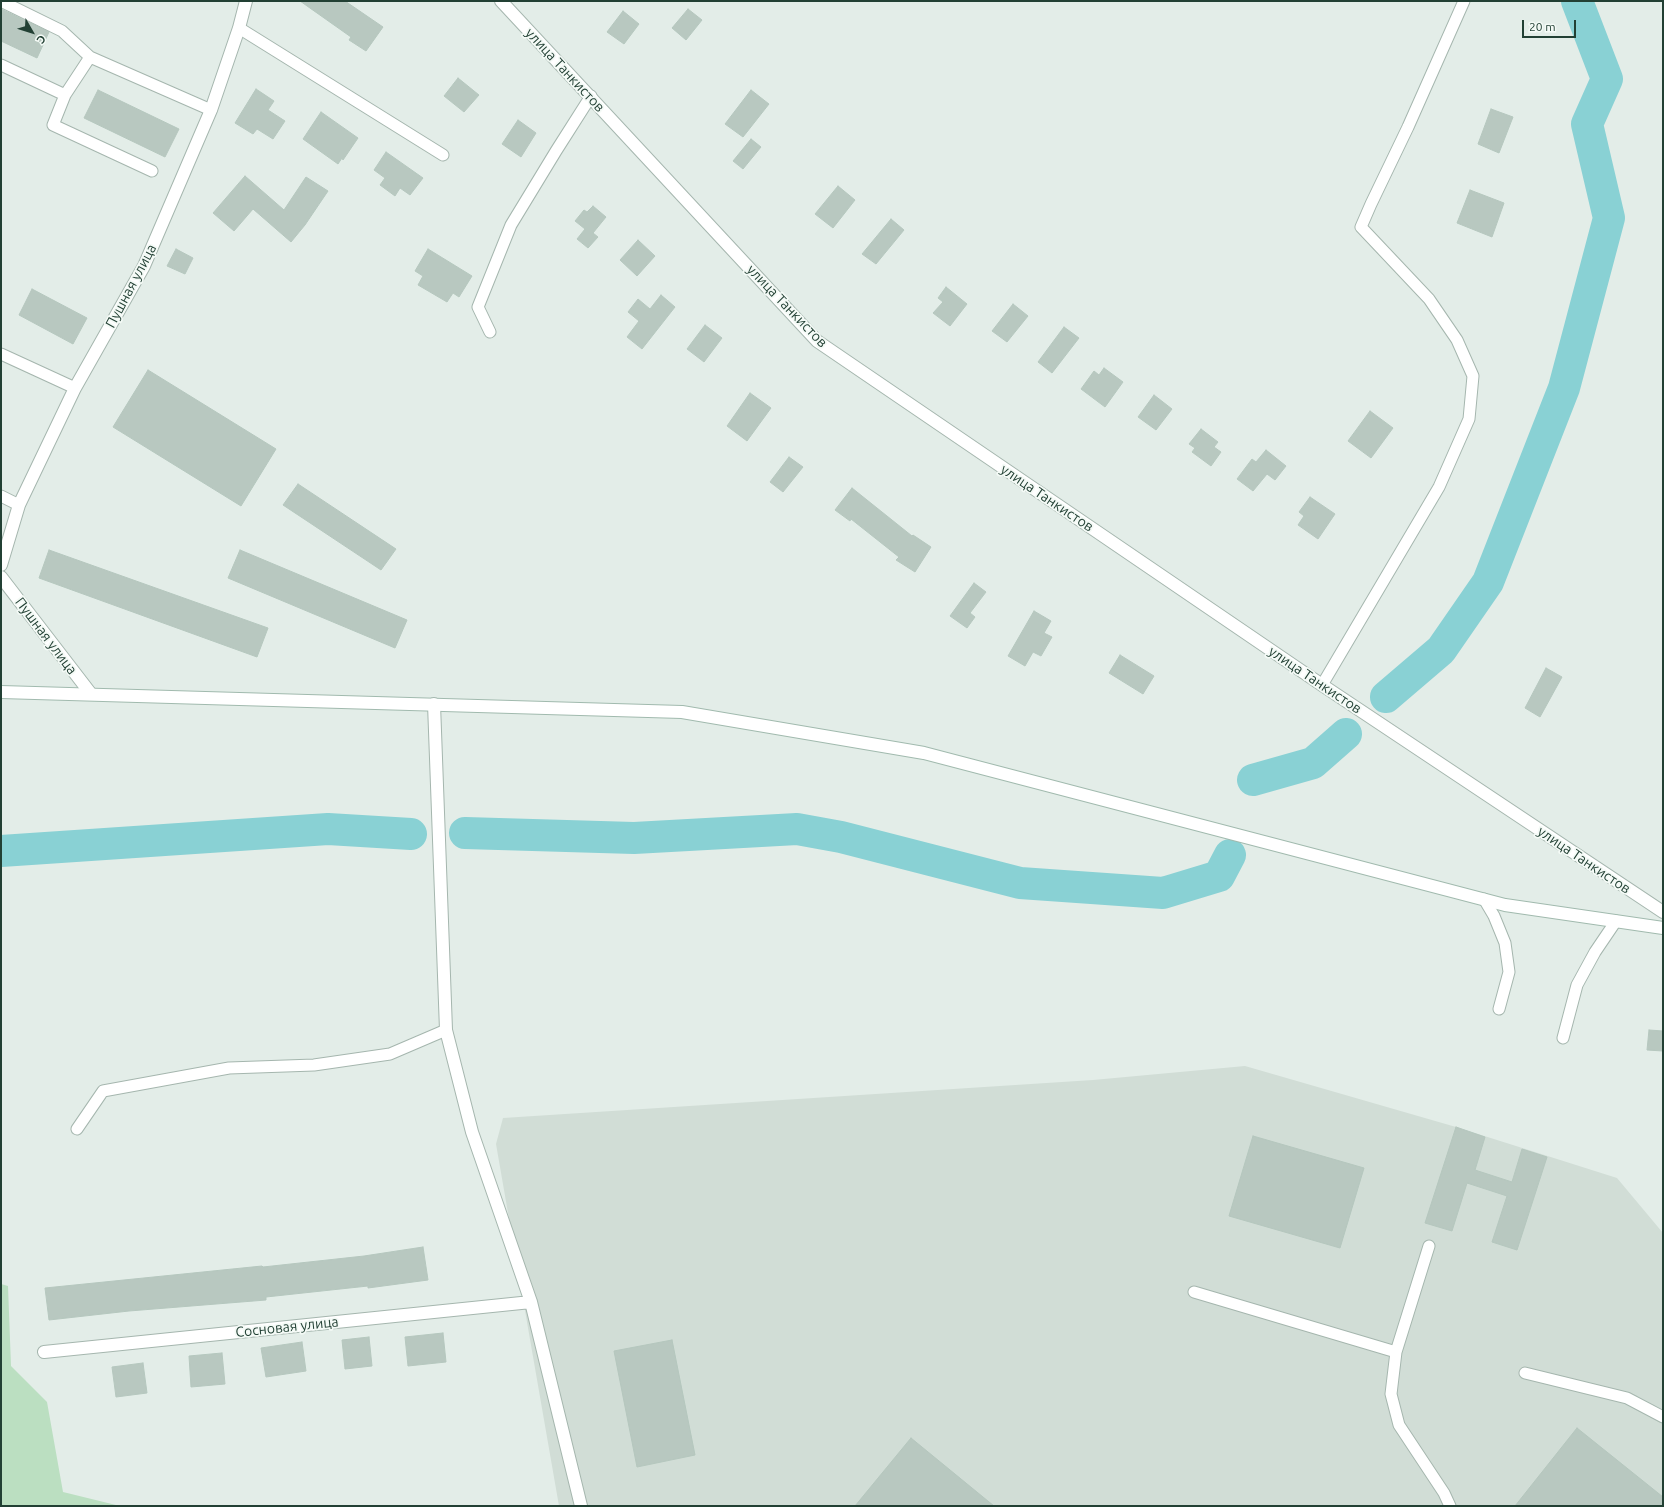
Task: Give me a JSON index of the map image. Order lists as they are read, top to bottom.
{
  "streets": {
    "street": ["улица Танкистов", "Пушная улица", "Сосновая улица"]
  },
  "scale_bar": "20 m",
  "north": "bottom right"
}
